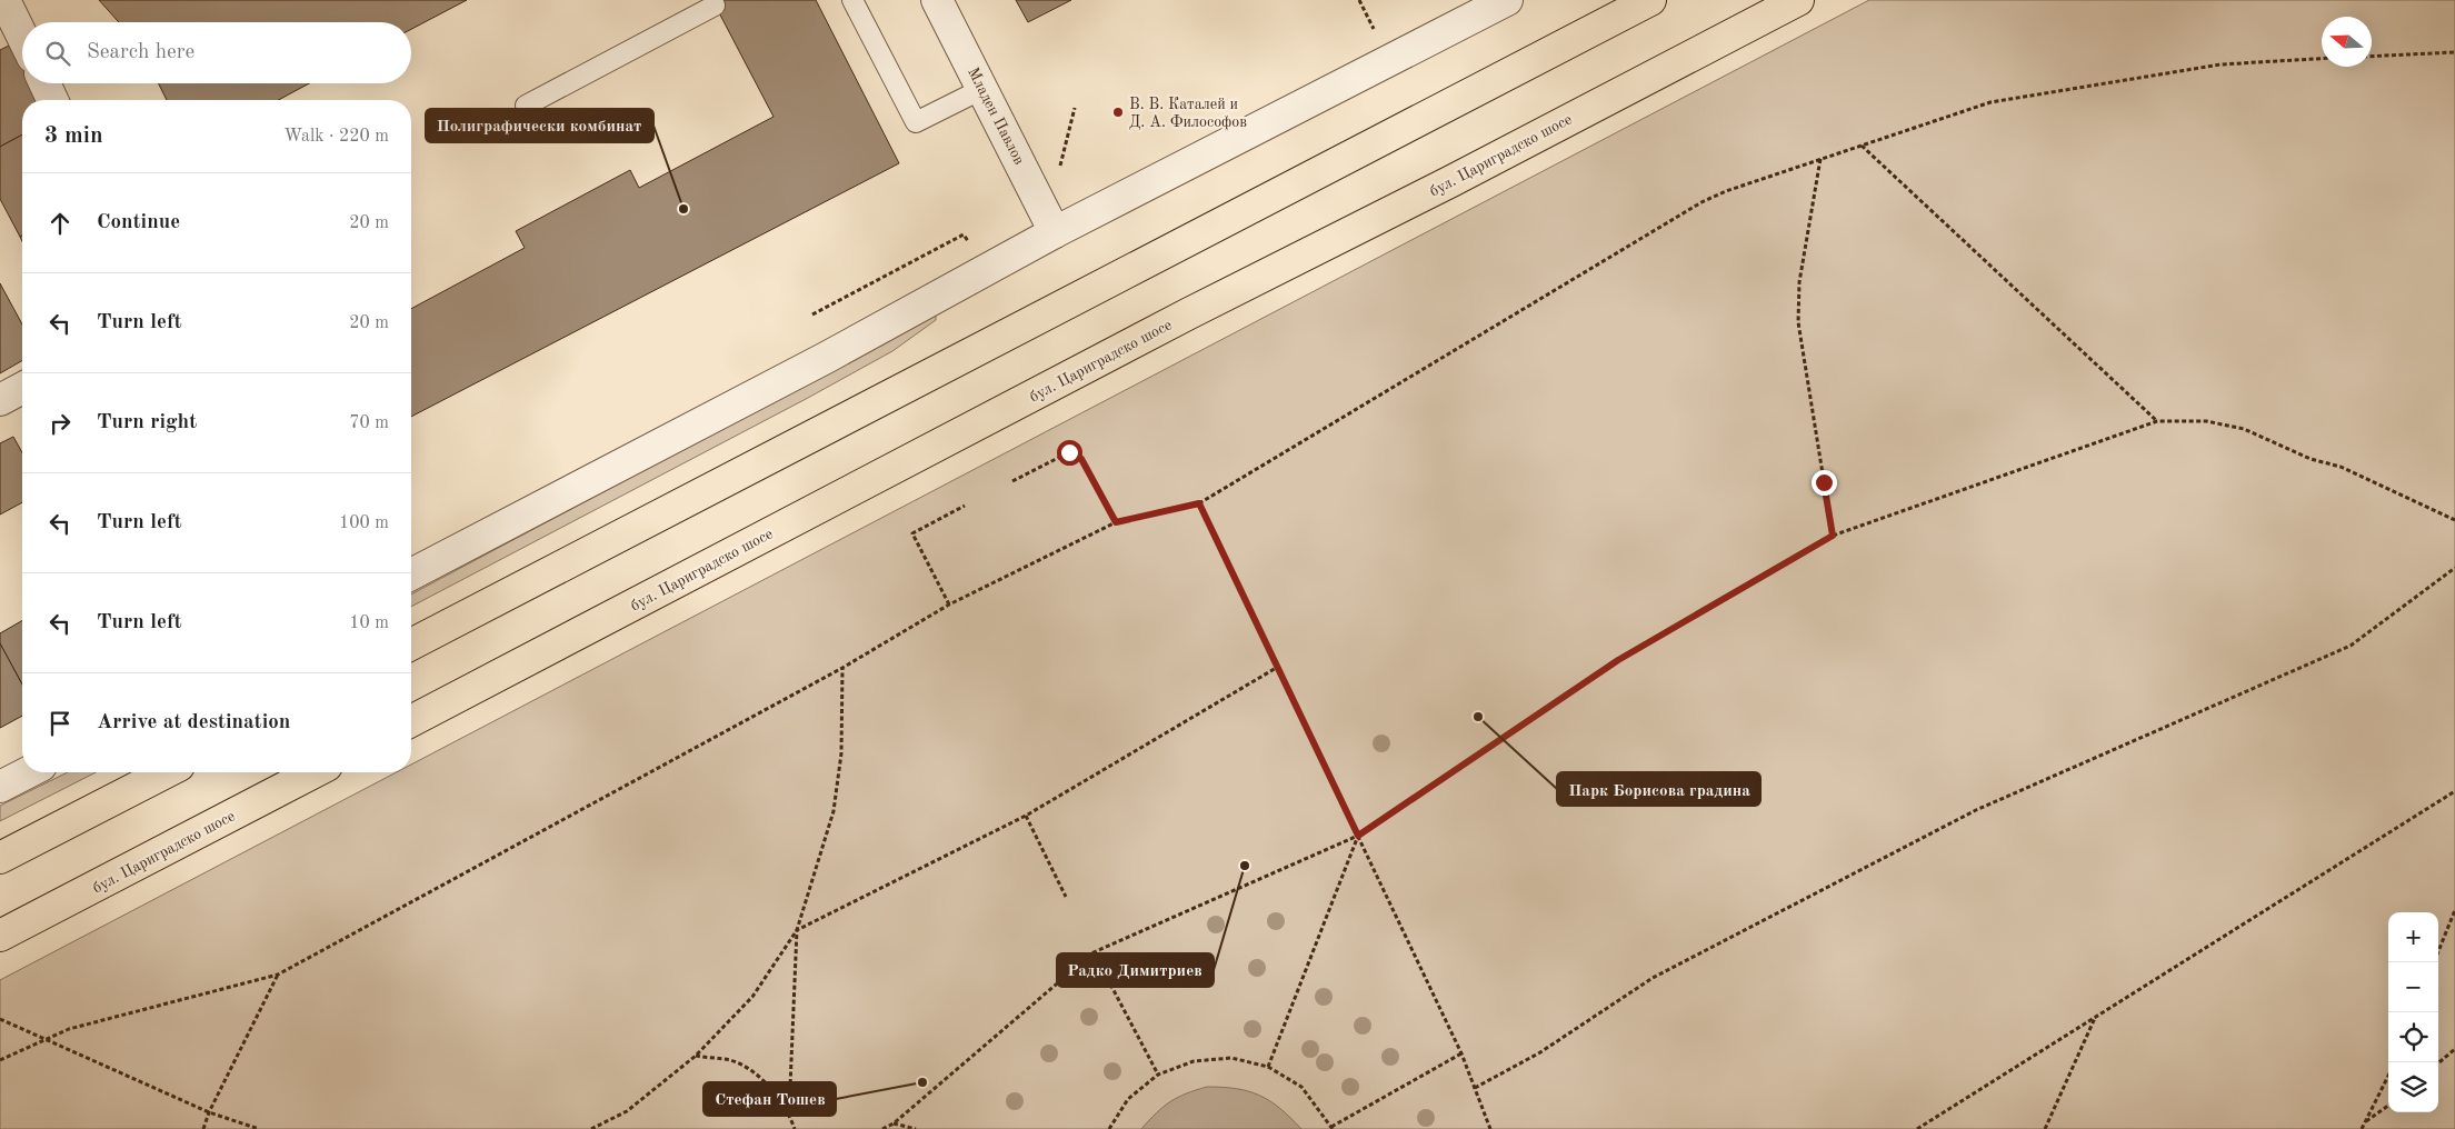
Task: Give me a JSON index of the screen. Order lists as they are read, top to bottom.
{
  "streets": {
    "highway": ["бул. Цариградско шосе"],
    "street": ["Младен Павлов"]
  },
  "places": [
    "В. В. Каталей и Д. А. Философов",
    "Полиграфически комбинат",
    "Парк Борисова градина",
    "Радко Димитриев",
    "Стефан Тошев"
  ],
  "north": "left",
  "page": {
    "search": "Search here",
    "heading": ["3 min", "Walk · 220 m"],
    "list": [
      ["Continue", "20 m"],
      ["Turn left", "20 m"],
      ["Turn right", "70 m"],
      ["Turn left", "100 m"],
      ["Turn left", "10 m"],
      "Arrive at destination"
    ],
    "map_buttons": ["+", "−"]
  }
}
